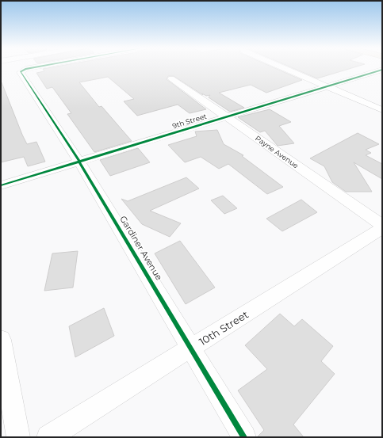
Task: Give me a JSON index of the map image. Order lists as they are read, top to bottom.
{
  "streets": {
    "street": [
      "9th Street",
      "Payne Avenue",
      "Gardiner Avenue",
      "10th Street"
    ]
  },
  "crossings": [
    ["9th Street", "Payne Avenue"],
    ["9th Street", "Gardiner Avenue"],
    ["Gardiner Avenue", "10th Street"]
  ]
}
